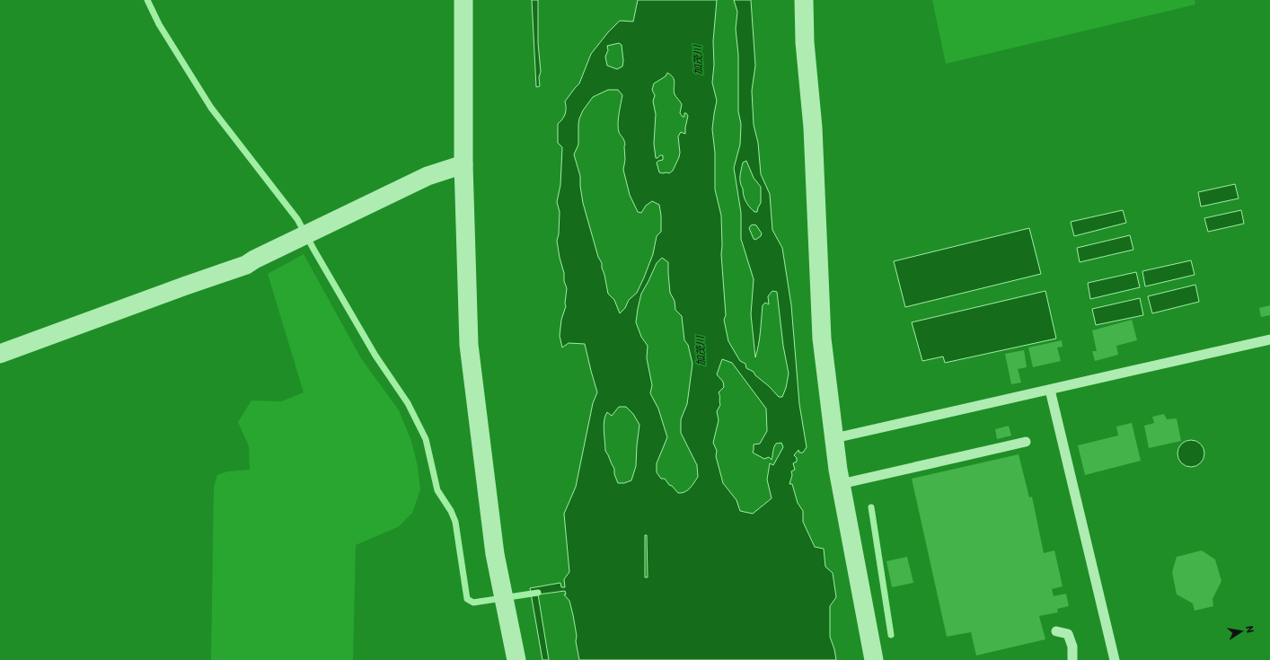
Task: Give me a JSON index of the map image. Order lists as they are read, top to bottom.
{
  "water": ["加茂川"],
  "north": "right"
}
